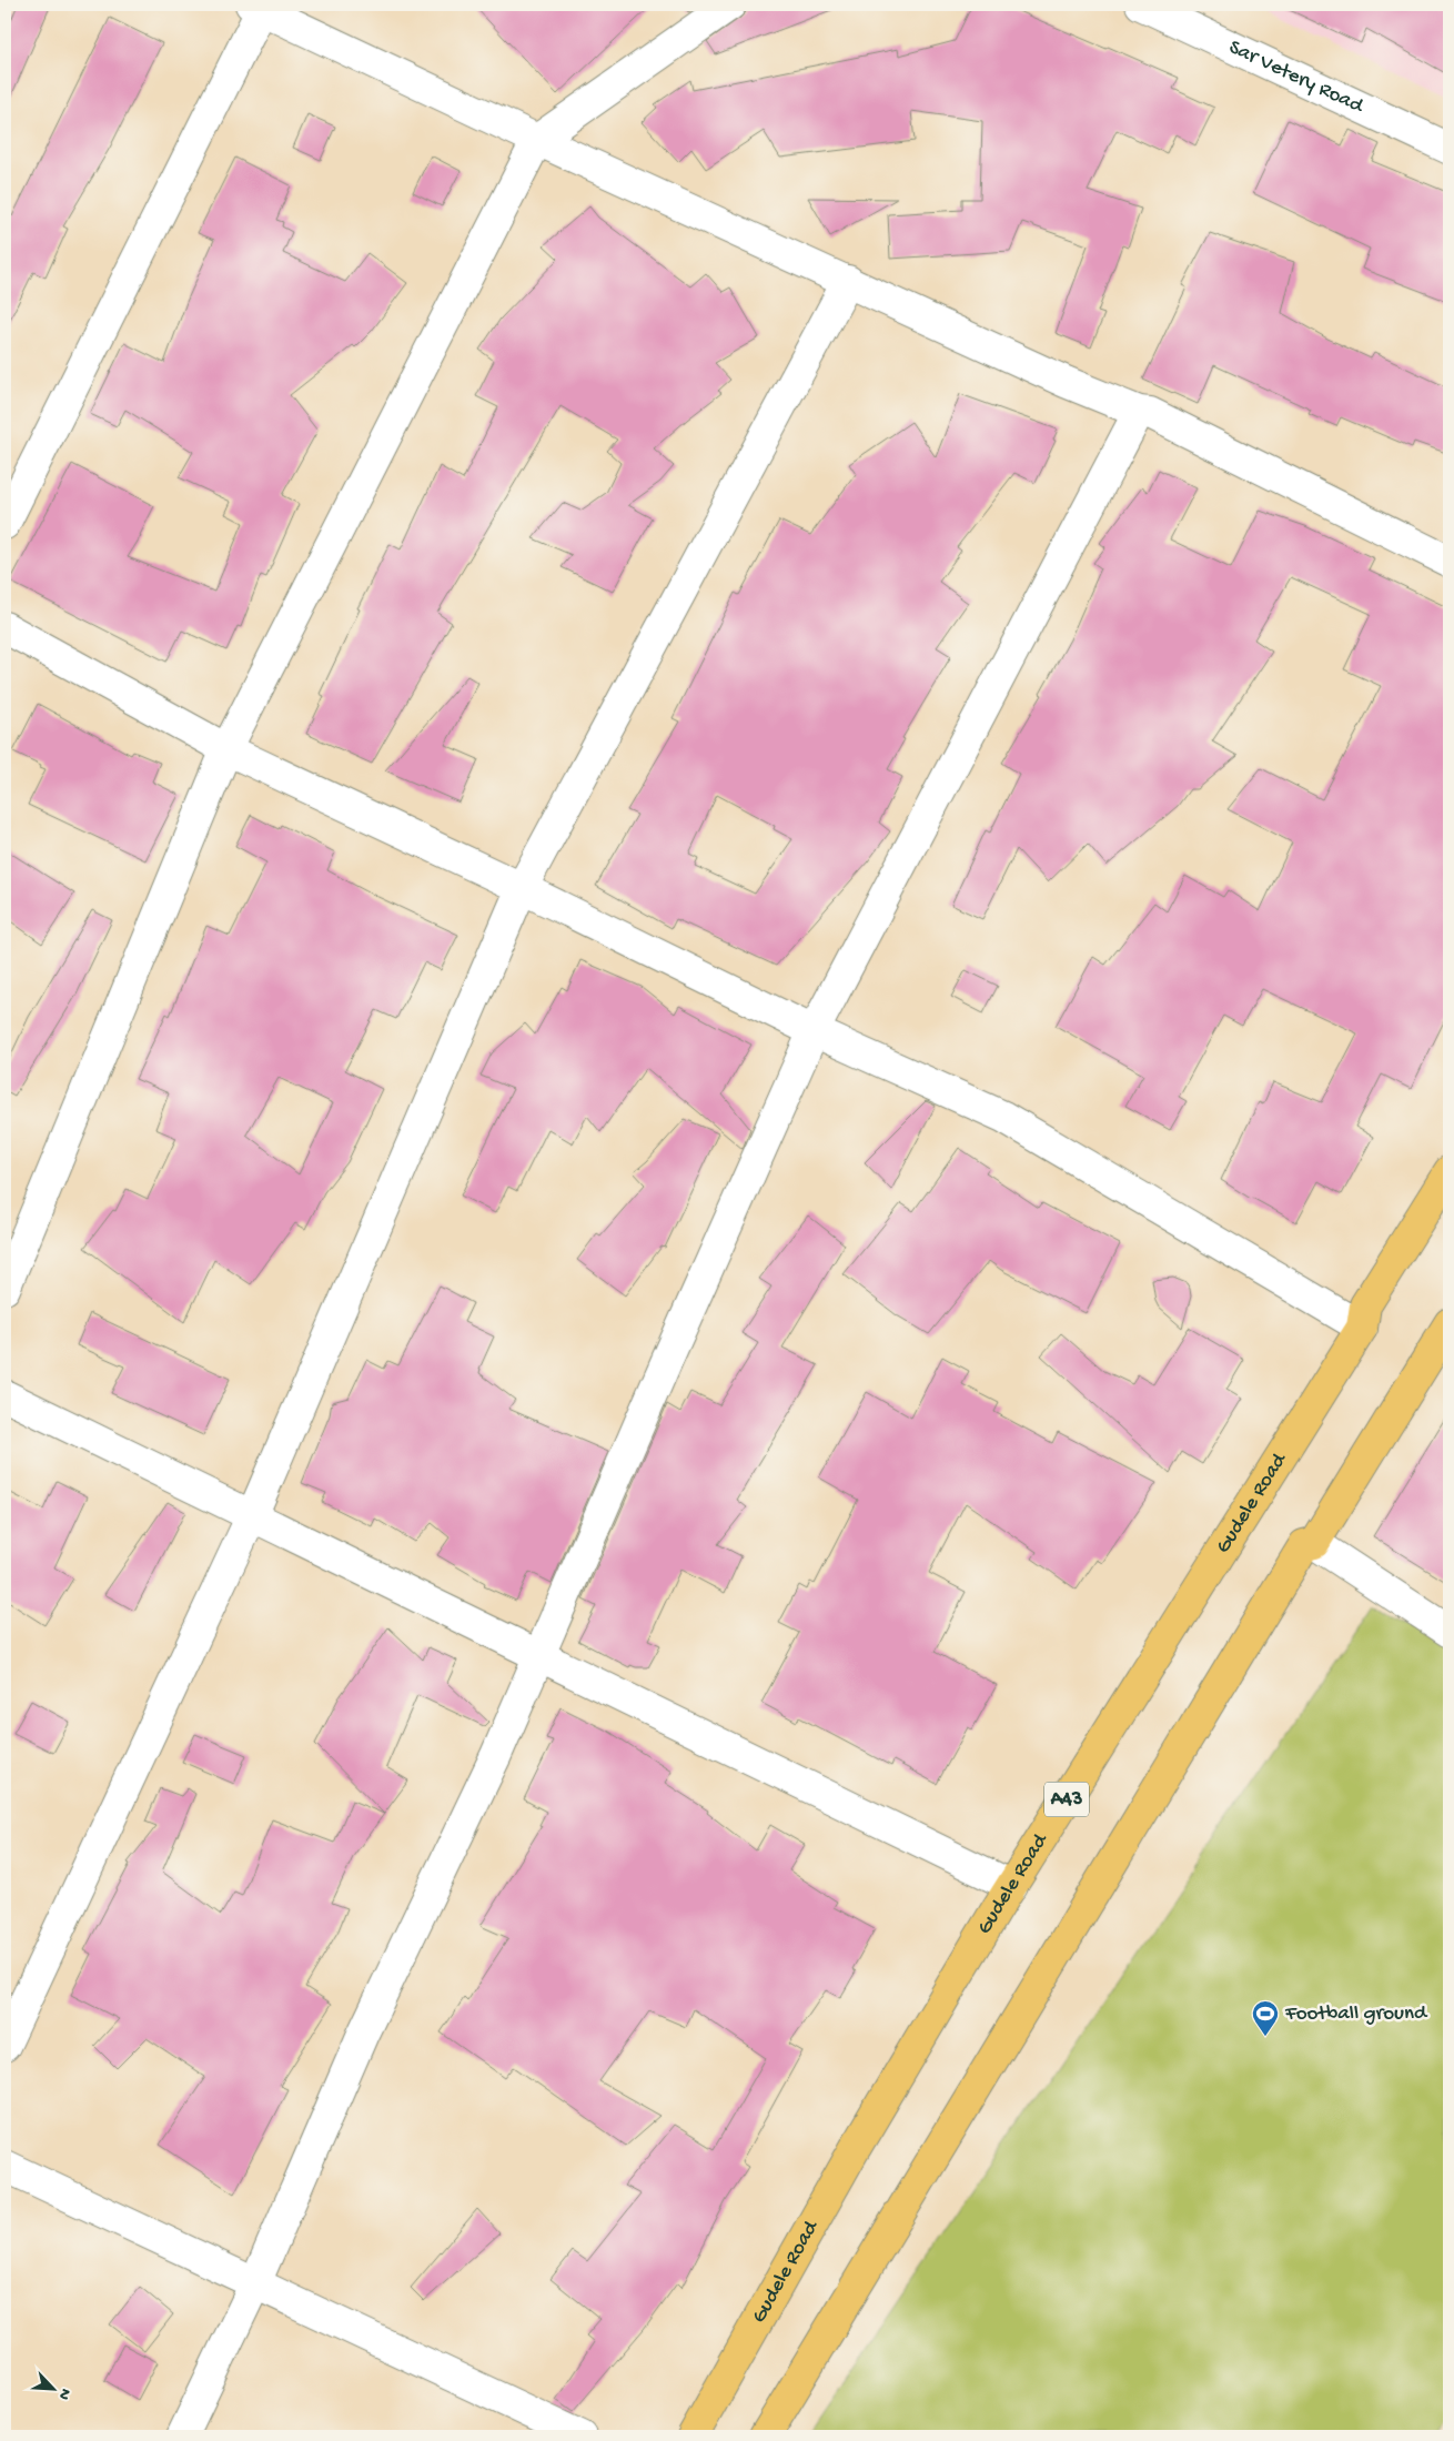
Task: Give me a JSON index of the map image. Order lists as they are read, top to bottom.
{
  "streets": {
    "highway": ["Gudele Road", "A43"],
    "street": ["Sar Vetery Road"]
  },
  "places": {
    "sports": ["Football ground"]
  },
  "north": "bottom right"
}
